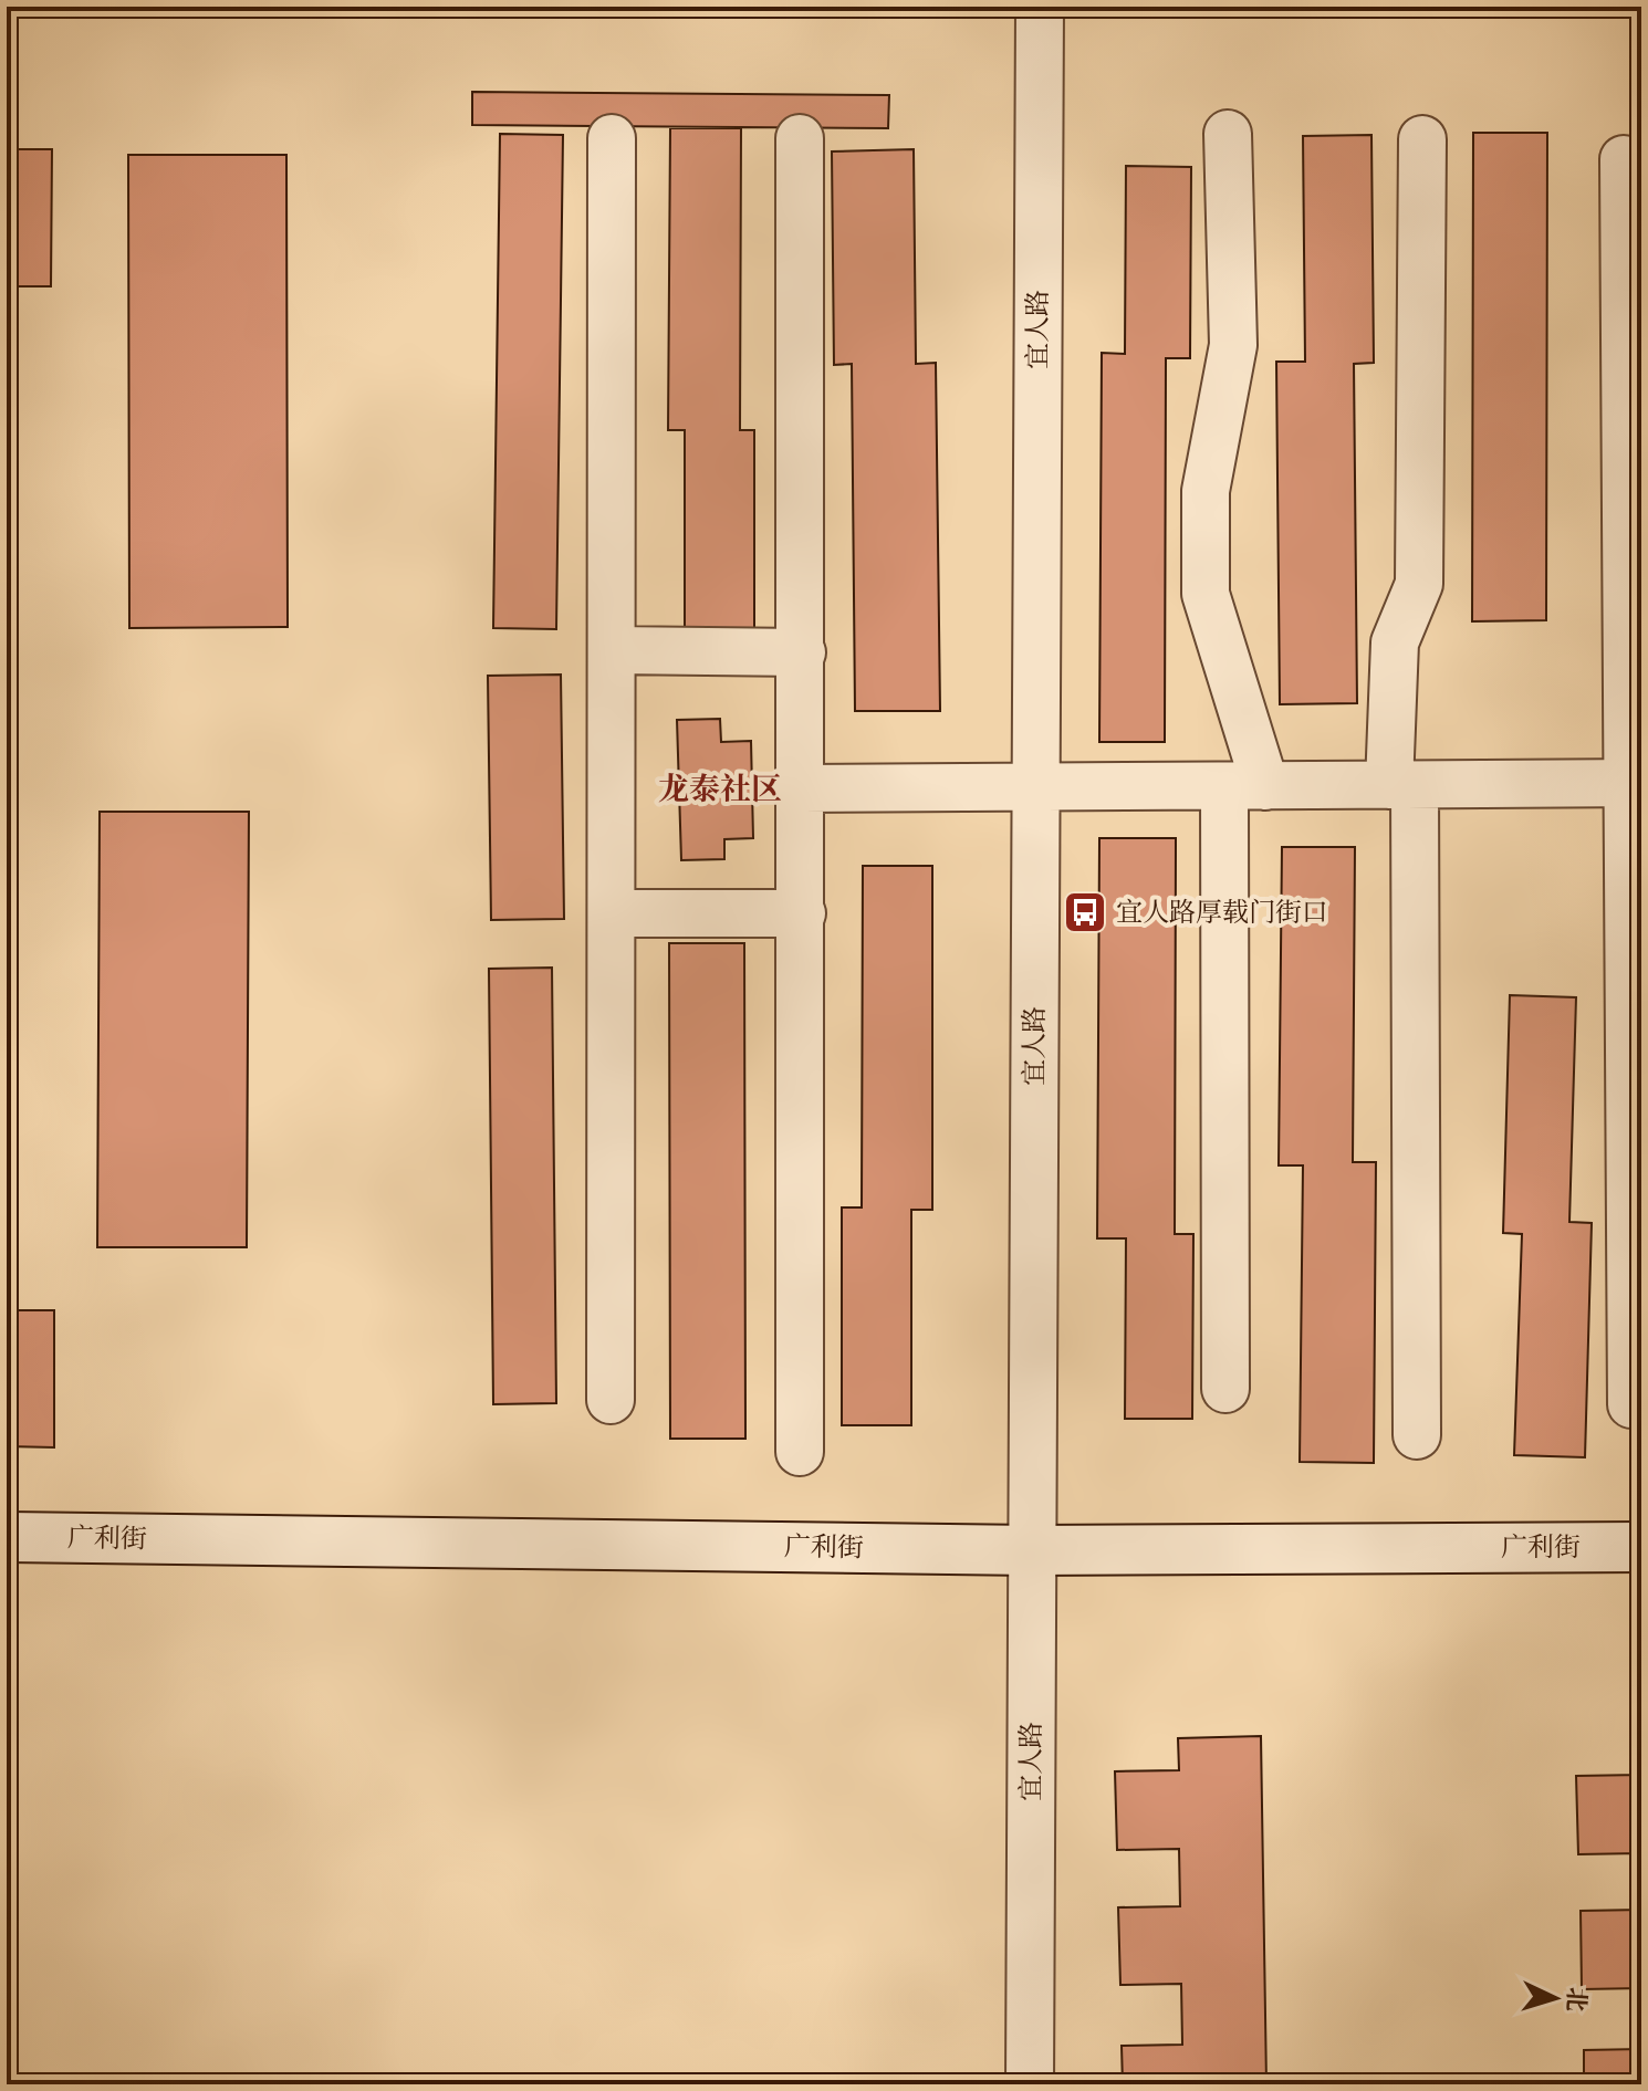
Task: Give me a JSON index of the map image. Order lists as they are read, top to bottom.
{
  "streets": {
    "street": ["宜人路", "广利街"]
  },
  "crossings": [
    ["宜人路", "广利街"]
  ],
  "districts": ["龙泰社区"],
  "places": {
    "bus stop": ["宜人路厚载门街口"]
  },
  "north": "right"
}
